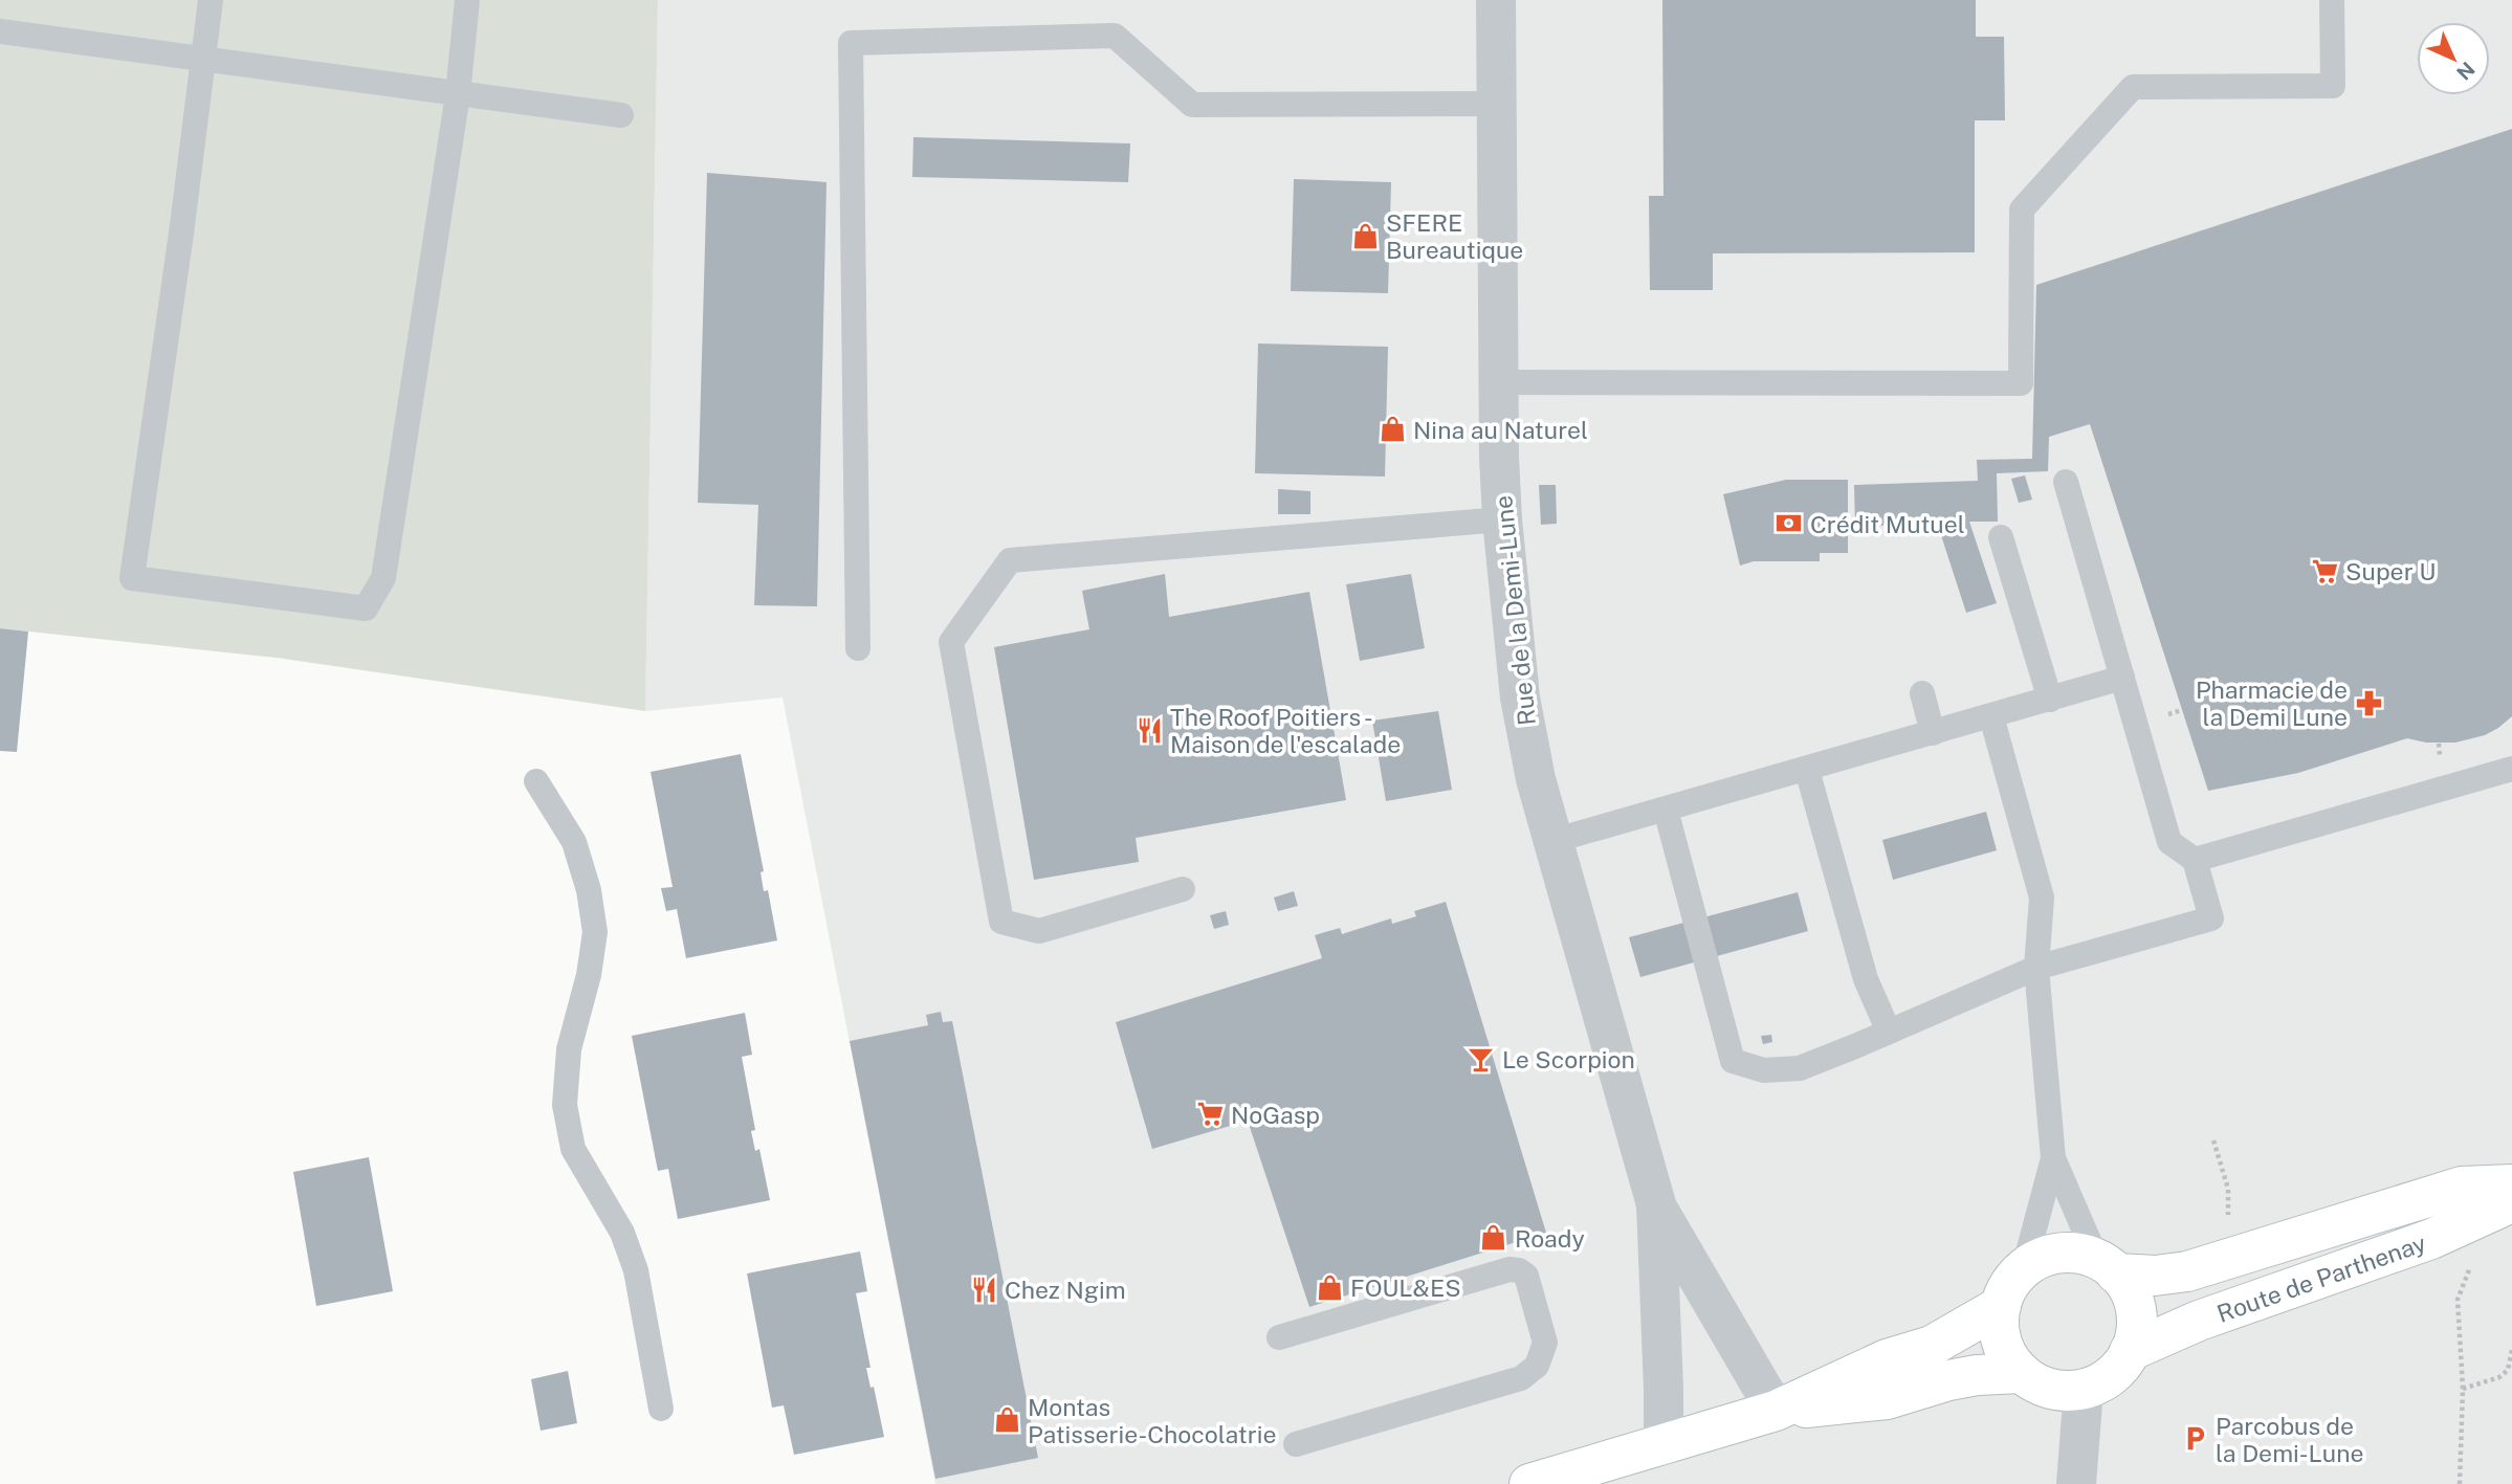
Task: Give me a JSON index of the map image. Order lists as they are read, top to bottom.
{
  "streets": {
    "main road": ["Route de Parthenay"],
    "street": ["Rue de la Demi-Lune"]
  },
  "places": {
    "shop": [
      "SFERE Bureautique",
      "Nina au Naturel",
      "Roady",
      "FOUL&ES",
      "Montas Patisserie-Chocolatrie"
    ],
    "bank": ["Crédit Mutuel"],
    "supermarket": ["Super U", "NoGasp"],
    "pharmacy": ["Pharmacie de la Demi Lune"],
    "restaurant": ["The Roof Poitiers - Maison de l'escalade", "Chez Ngim"],
    "bar": ["Le Scorpion"],
    "parking": ["Parcobus de la Demi-Lune"]
  },
  "north": "bottom right"
}
